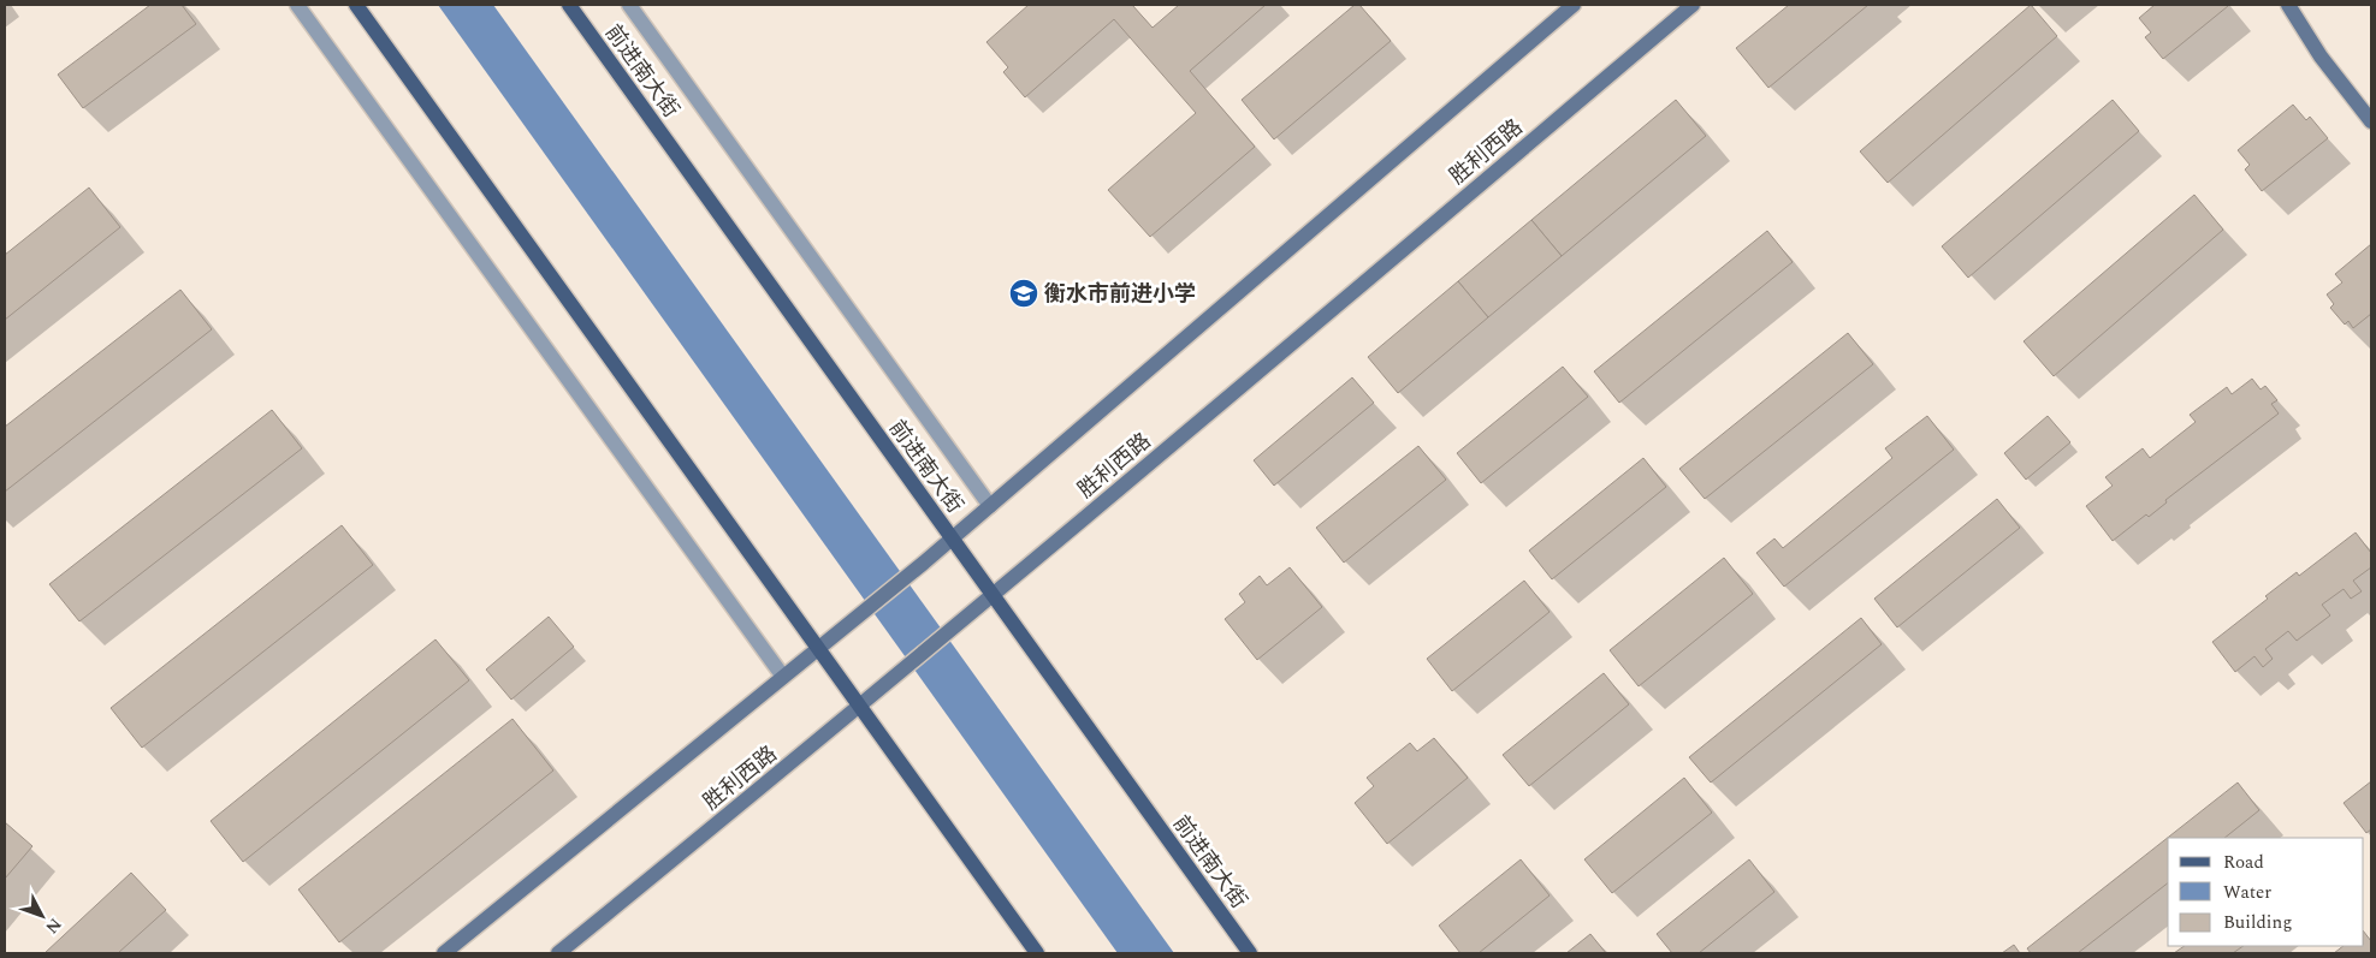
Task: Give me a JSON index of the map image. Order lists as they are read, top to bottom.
{
  "streets": {
    "main road": ["前进南大街", "胜利西路"]
  },
  "crossings": [
    ["前进南大街", "胜利西路"]
  ],
  "places": {
    "school or university": ["衡水市前进小学"]
  },
  "legend": ["Road", "Water", "Building"],
  "north": "bottom right"
}
